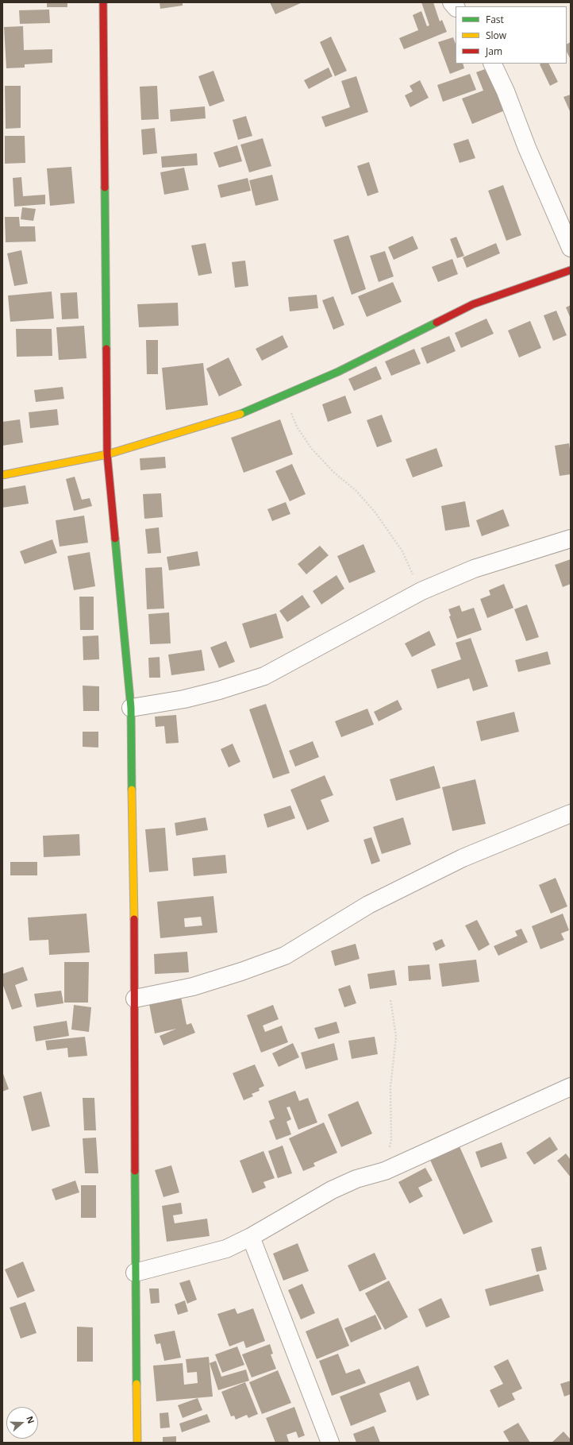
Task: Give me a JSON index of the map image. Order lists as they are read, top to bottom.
{
  "legend": ["Fast", "Slow", "Jam"],
  "north": "right"
}
